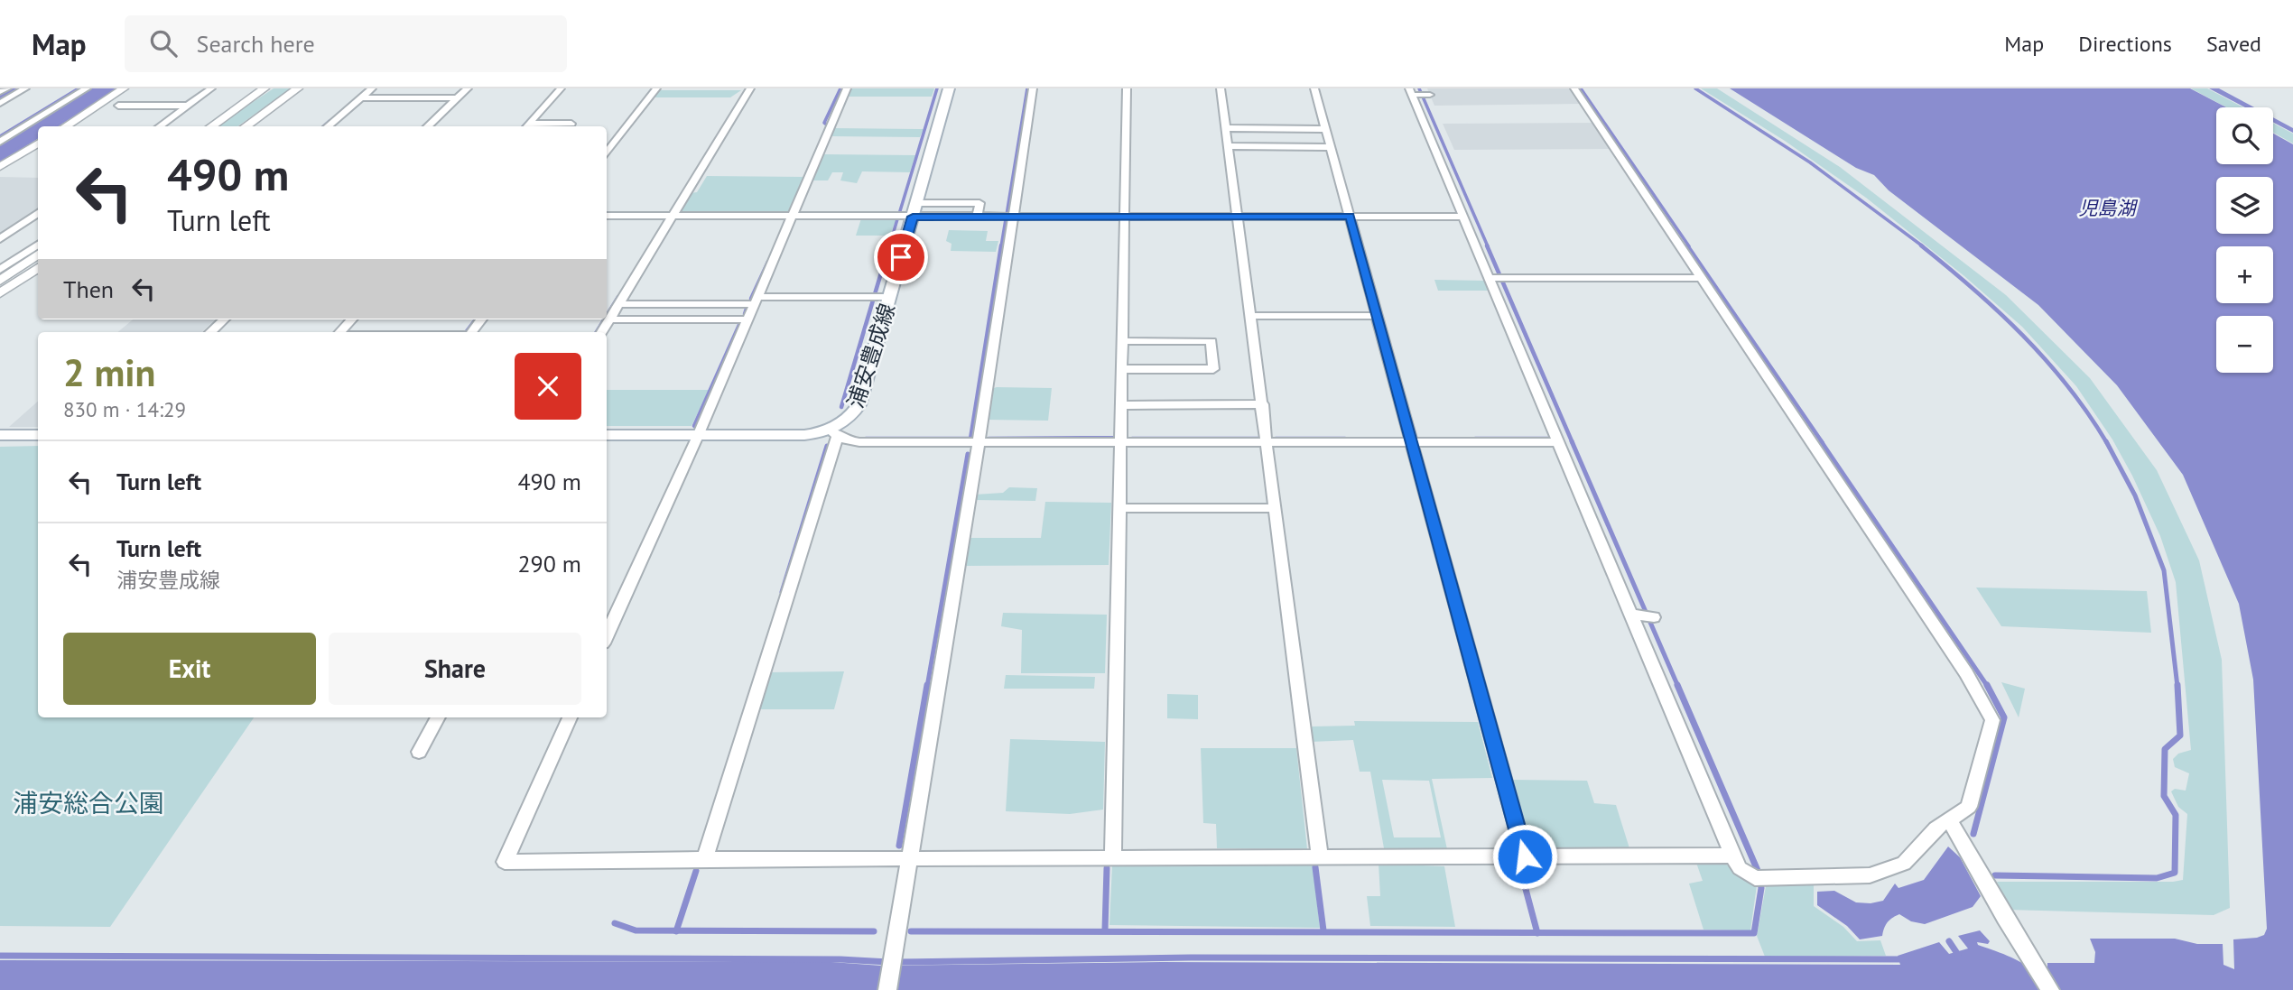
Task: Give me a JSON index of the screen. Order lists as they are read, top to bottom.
{
  "streets": {
    "main road": ["浦安豊成線"]
  },
  "water": ["児島湖"],
  "parks": ["浦安総合公園"],
  "page": {
    "header": "Map",
    "search": "Search here",
    "nav": ["Map", "Directions", "Saved"],
    "map_buttons": ["+", "−"],
    "turn": ["490 m", "Turn left"],
    "then": "Then",
    "heading": ["2 min", "830 m · 14:29"],
    "list": [
      {
        "name": "Turn left",
        "value": "490 m"
      },
      {
        "name": "Turn left",
        "note": "浦安豊成線",
        "value": "290 m"
      }
    ],
    "buttons": ["Exit", "Share"]
  }
}
